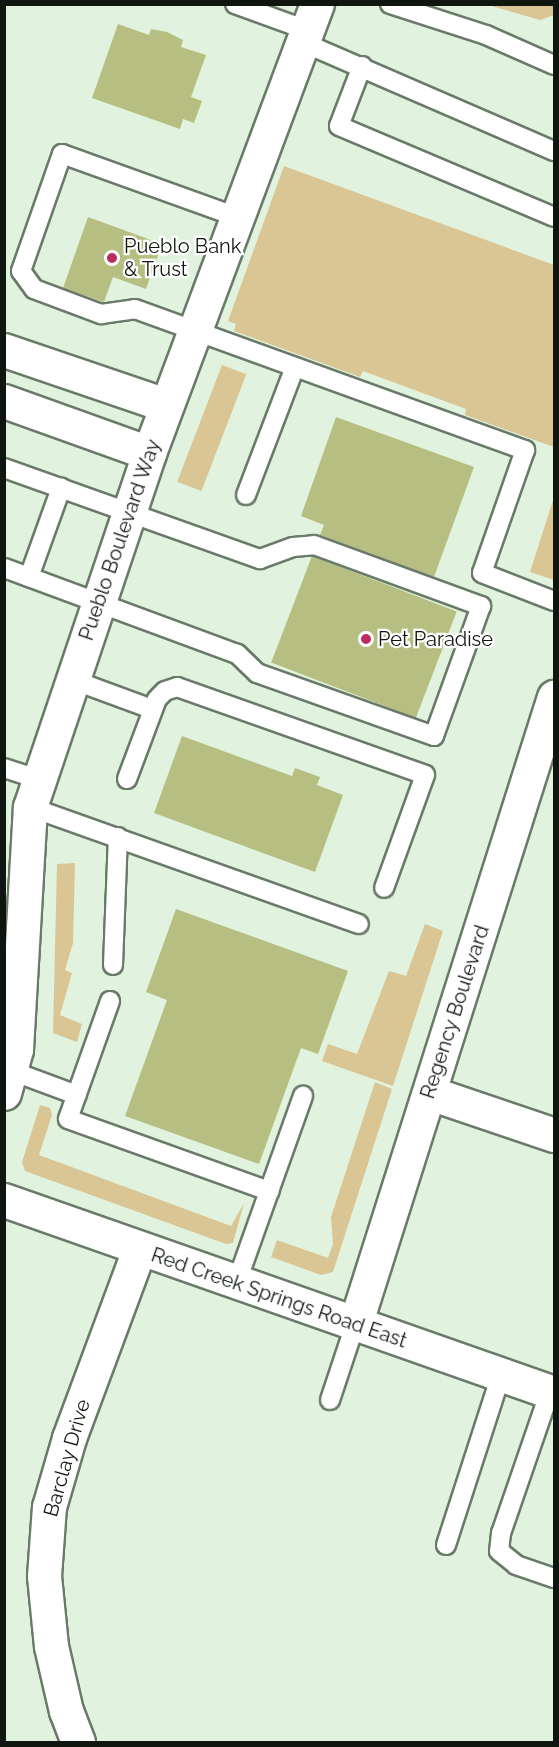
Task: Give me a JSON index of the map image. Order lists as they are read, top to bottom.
{
  "streets": {
    "street": [
      "Pueblo Boulevard Way",
      "Regency Boulevard",
      "Red Creek Springs Road East",
      "Barclay Drive"
    ]
  },
  "crossings": [
    ["Regency Boulevard", "Red Creek Springs Road East"],
    ["Red Creek Springs Road East", "Barclay Drive"]
  ],
  "places": ["Pueblo Bank & Trust", "Pet Paradise"]
}
